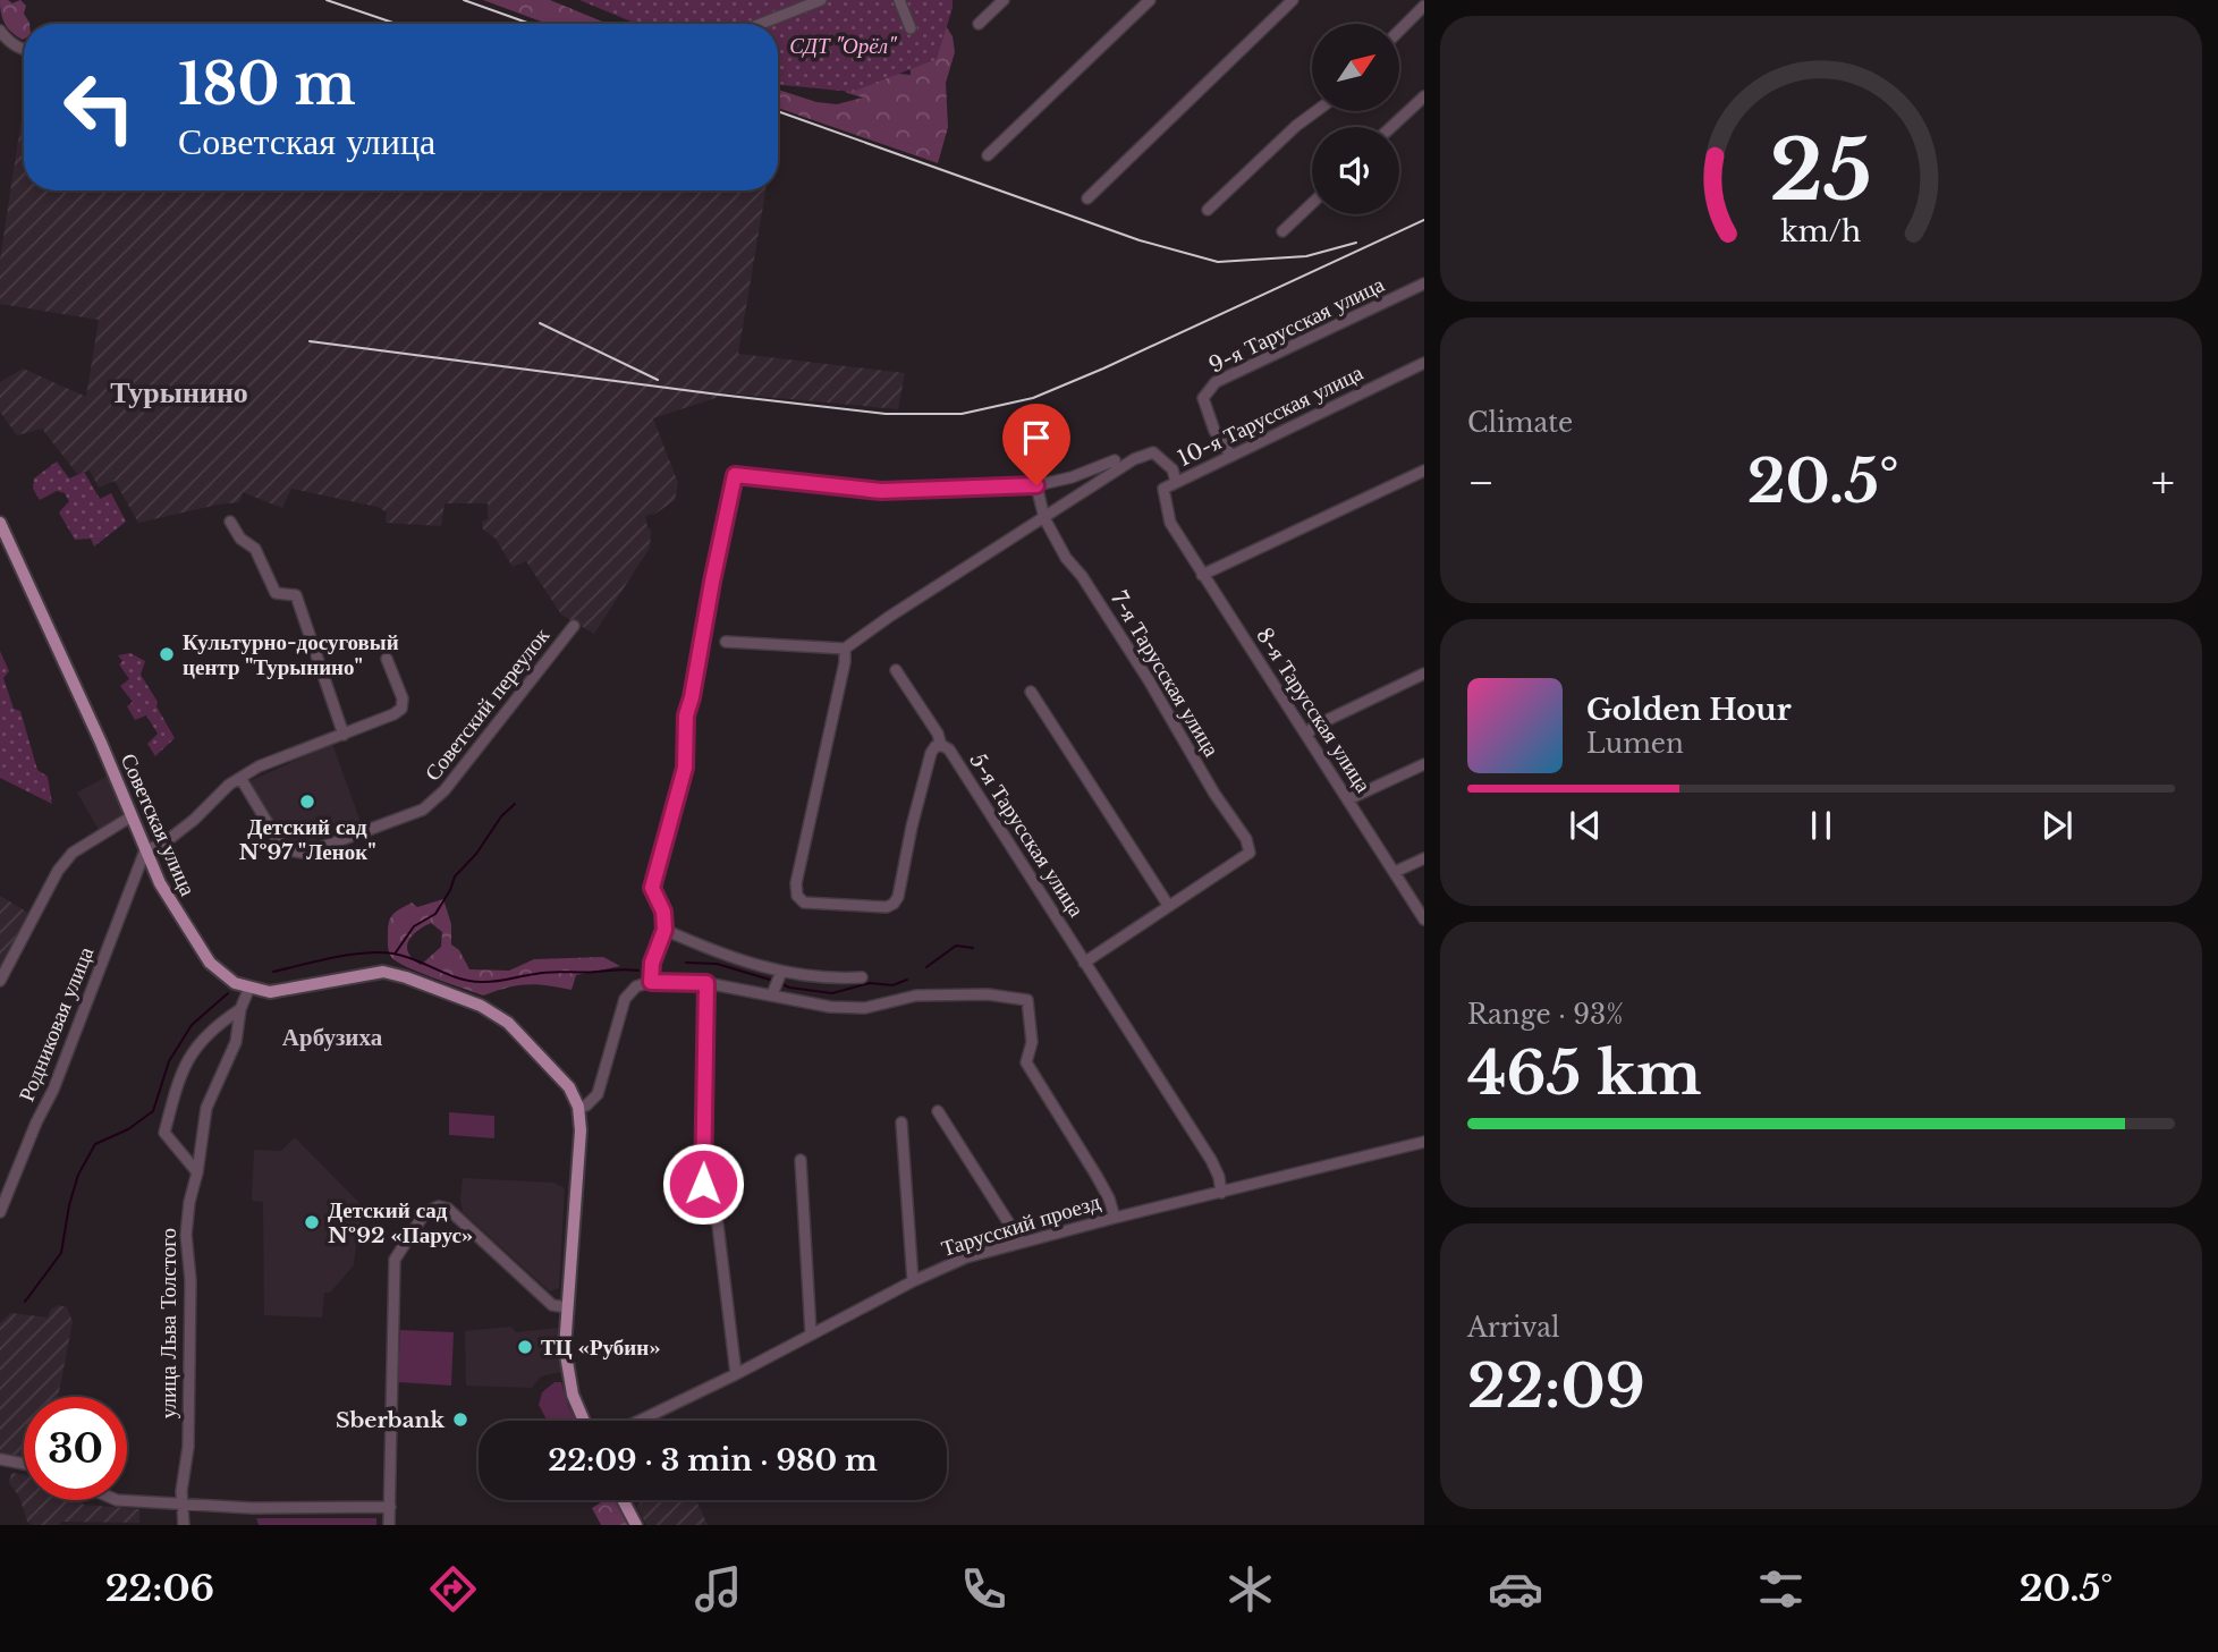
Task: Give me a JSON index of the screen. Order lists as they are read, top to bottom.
{
  "streets": {
    "main road": ["Советская улица"],
    "street": [
      "9-я Тарусская улица",
      "10-я Тарусская улица",
      "7-я Тарусская улица",
      "Советский переулок",
      "8-я Тарусская улица",
      "5-я Тарусская улица",
      "Родниковая улица",
      "Тарусский проезд",
      "улица Льва Толстого"
    ]
  },
  "crossings": [
    ["9-я Тарусская улица", "10-я Тарусская улица"],
    ["10-я Тарусская улица", "8-я Тарусская улица"],
    ["Советская улица", "Родниковая улица"],
    ["Советская улица", "улица Льва Толстого"],
    ["5-я Тарусская улица", "Тарусский проезд"]
  ],
  "districts": ["Турынино", "Арбузиха"],
  "parks": ["СДТ \"Орёл\""],
  "places": [
    "Культурно-досуговый центр \"Турынино\"",
    "Детский сад №97 \"Ленок\"",
    "Детский сад №92 «Парус»",
    "ТЦ «Рубин»",
    "Sberbank"
  ],
  "north": "top right",
  "page": {
    "turn": ["180 m", "Советская улица"],
    "tile": [
      "Climate",
      ["Range · 93%", "465 km"],
      ["Arrival", "22:09"]
    ],
    "heat": ["−", "20.5°", "+"],
    "song": ["Golden Hour", "Lumen"],
    "limit": "30",
    "trip": "22:09 · 3 min · 980 m",
    "tabs": ["22:06", "20.5°"],
    "gauge": ["25", "km/h"]
  }
}
